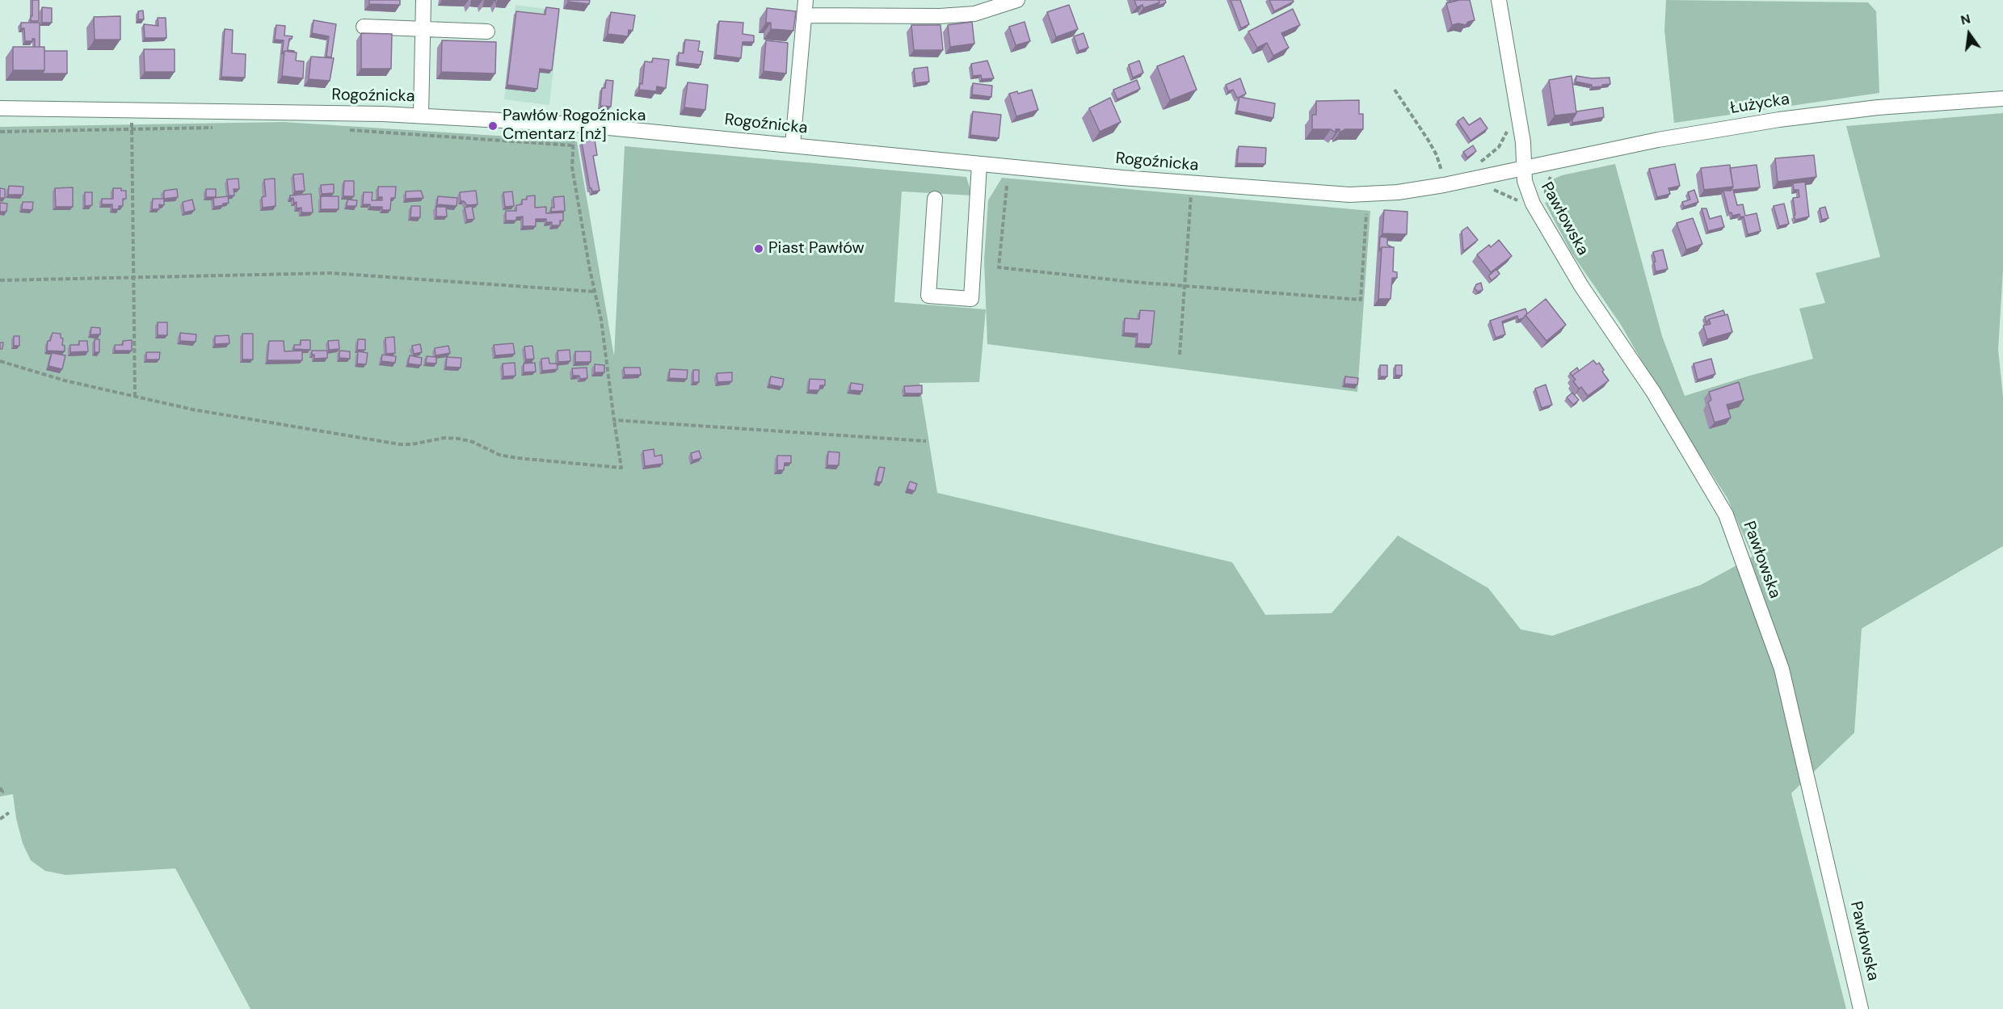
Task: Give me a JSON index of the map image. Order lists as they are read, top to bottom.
{
  "streets": {
    "street": ["Rogoźnicka", "Łużycka", "Pawłowska"]
  },
  "crossings": [
    ["Rogoźnicka", "Łużycka"],
    ["Rogoźnicka", "Pawłowska"],
    ["Łużycka", "Pawłowska"]
  ],
  "places": ["Pawłów Rogoźnicka Cmentarz [nż]", "Piast Pawłów"],
  "north": "top"
}
